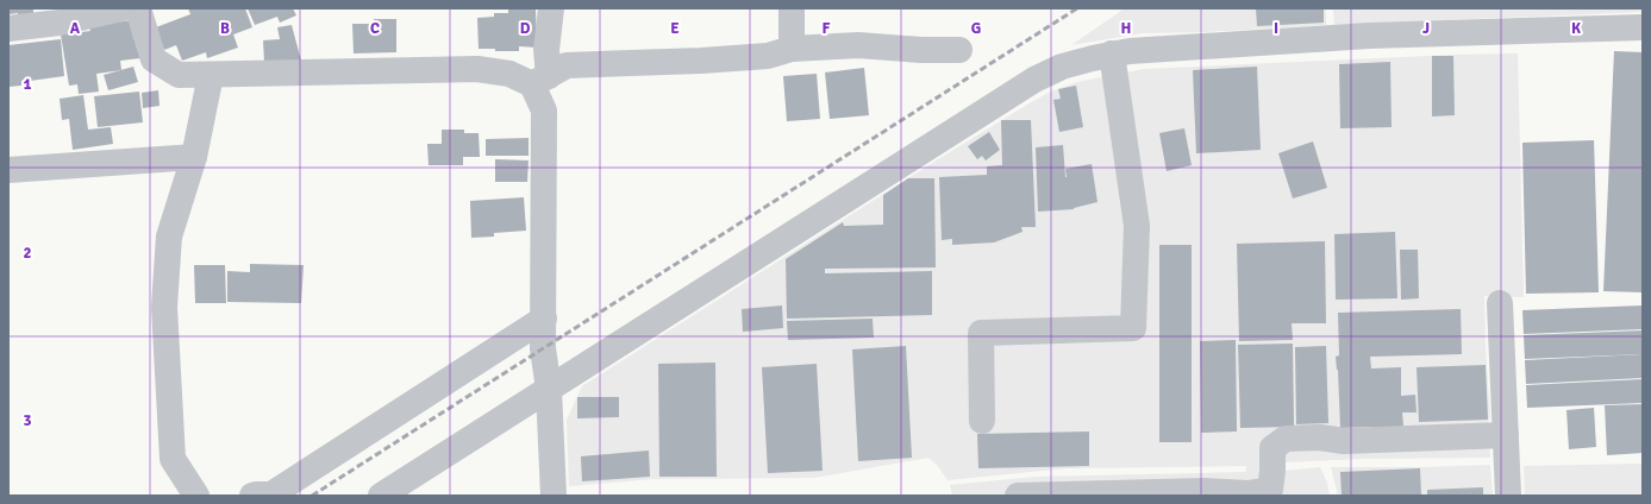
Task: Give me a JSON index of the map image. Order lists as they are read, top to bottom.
{
  "grid": {
    "columns": [
      "A",
      "B",
      "C",
      "D",
      "E",
      "F",
      "G",
      "H",
      "I",
      "J",
      "K"
    ],
    "rows": ["1", "2", "3"]
  }
}
